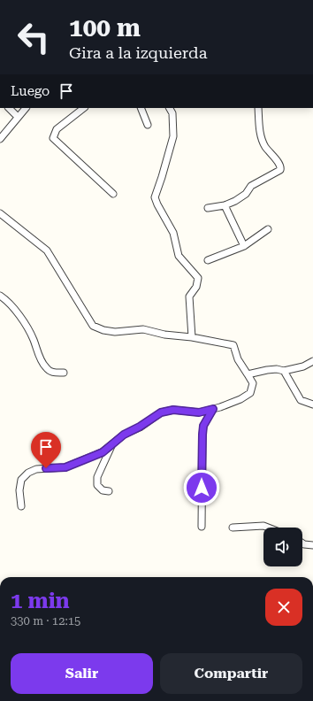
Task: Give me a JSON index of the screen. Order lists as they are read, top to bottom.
{
  "page": {
    "turn": ["100 m", "Gira a la izquierda"],
    "then": "Luego",
    "heading": ["1 min", "330 m · 12:15"],
    "buttons": ["Salir", "Compartir"]
  }
}
